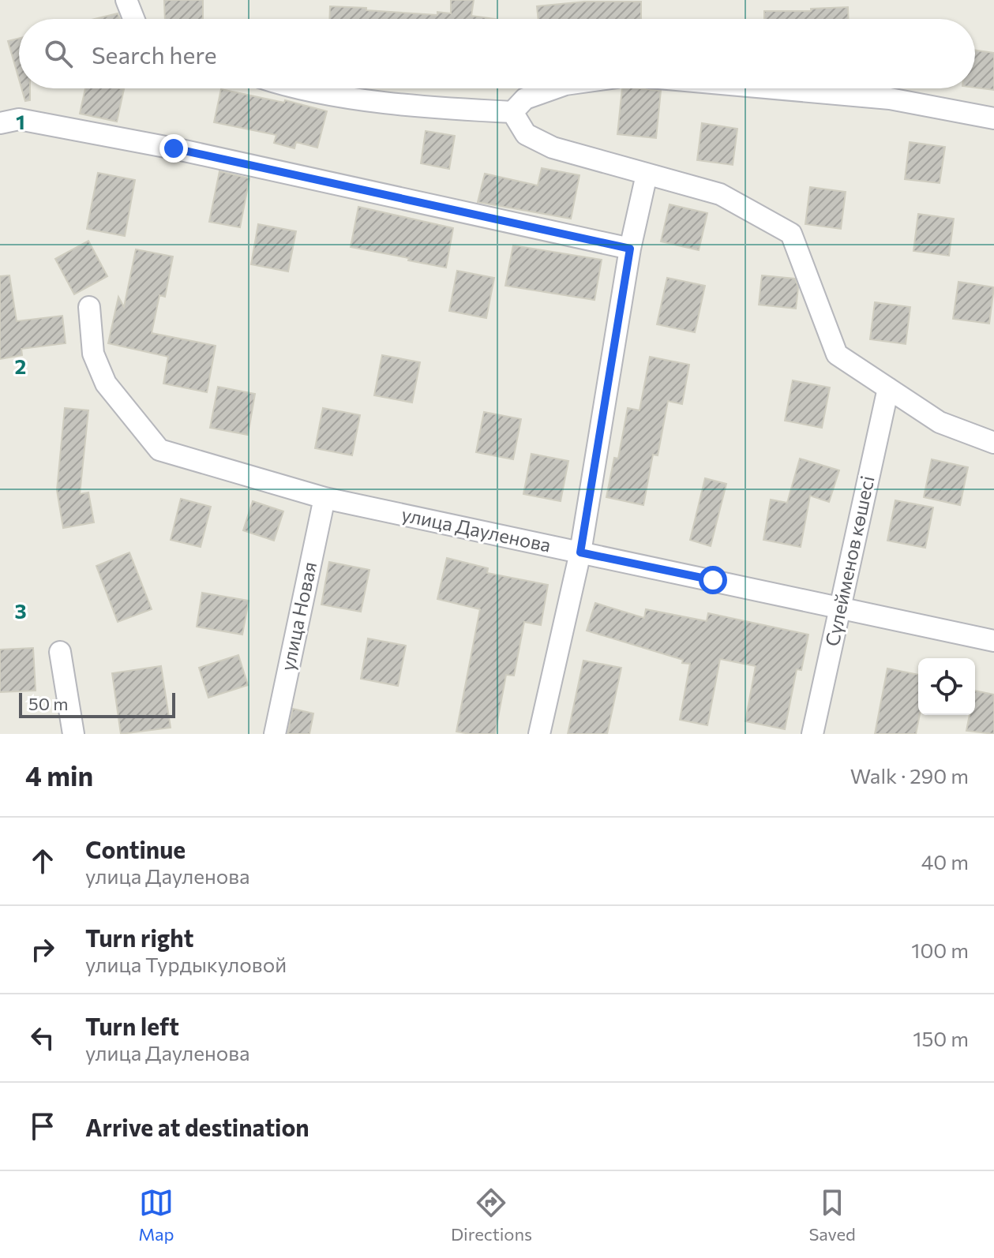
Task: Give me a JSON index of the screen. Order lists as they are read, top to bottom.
{
  "streets": {
    "street": ["улица Дауленова", "Сүлейменов көшесі", "улица Новая"]
  },
  "crossings": [
    ["улица Дауленова", "Сүлейменов көшесі"],
    ["улица Дауленова", "улица Новая"]
  ],
  "scale_bar": "50 m",
  "page": {
    "search": "Search here",
    "scale": "50 m",
    "heading": ["4 min", "Walk · 290 m"],
    "list": [
      ["Continue", "улица Дауленова", "40 m"],
      ["Turn right", "улица Турдыкуловой", "100 m"],
      ["Turn left", "улица Дауленова", "150 m"],
      "Arrive at destination"
    ],
    "nav": ["Map", "Directions", "Saved"]
  },
  "grid": {
    "rows": ["1", "2", "3"]
  }
}
